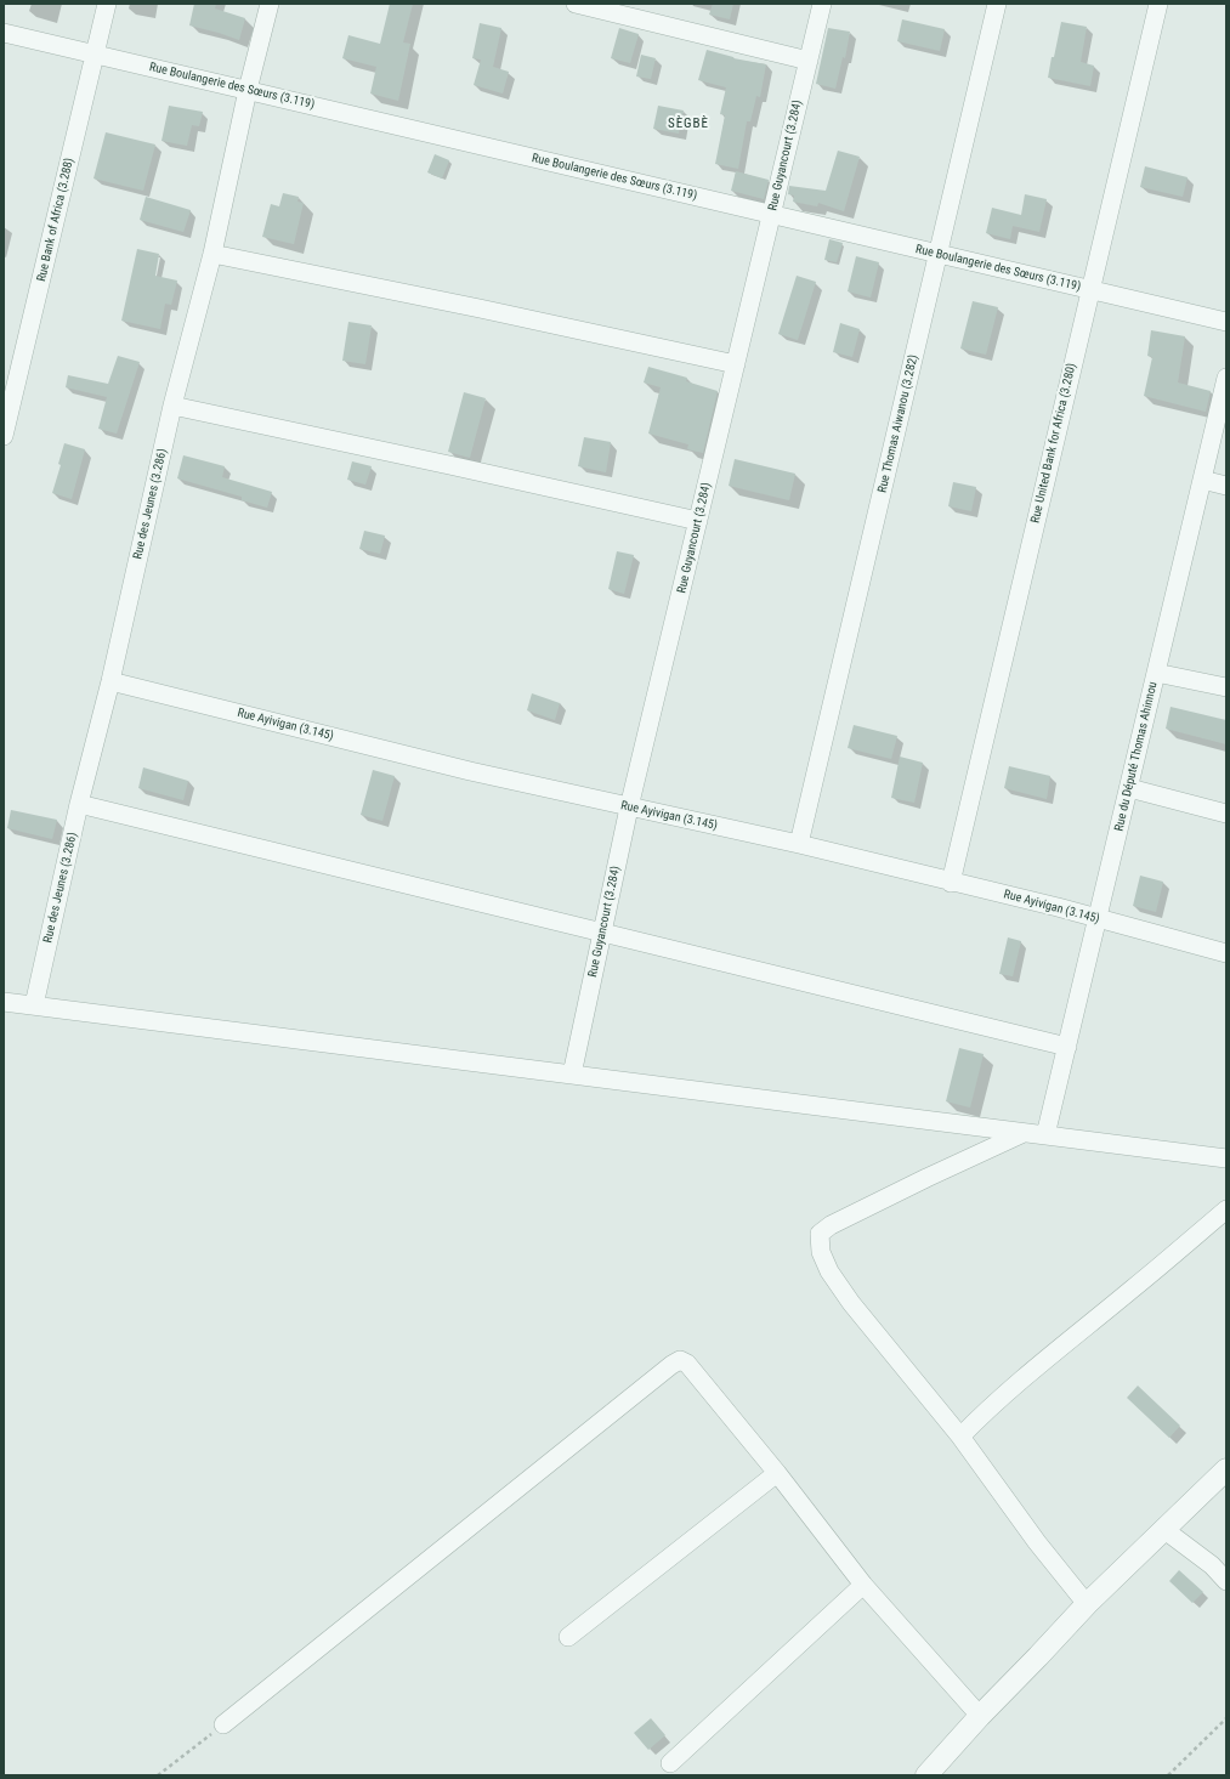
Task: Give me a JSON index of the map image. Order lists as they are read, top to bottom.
{
  "streets": {
    "street": [
      "Rue Boulangerie des Sœurs (3.119)",
      "Rue Guyancourt (3.284)",
      "Rue Bank of Africa (3.288)",
      "Rue Thomas Aiwanou (3.282)",
      "Rue United Bank for Africa (3.280)",
      "Rue des Jeunes (3.286)",
      "Rue Ayivigan (3.145)",
      "Rue du Député Thomas Ahinnou"
    ]
  },
  "crossings": [
    ["Rue Boulangerie des Sœurs (3.119)", "Rue Guyancourt (3.284)"],
    ["Rue Boulangerie des Sœurs (3.119)", "Rue Bank of Africa (3.288)"],
    ["Rue Boulangerie des Sœurs (3.119)", "Rue Thomas Aiwanou (3.282)"],
    ["Rue Boulangerie des Sœurs (3.119)", "Rue United Bank for Africa (3.280)"],
    ["Rue Boulangerie des Sœurs (3.119)", "Rue des Jeunes (3.286)"],
    ["Rue Guyancourt (3.284)", "Rue Ayivigan (3.145)"],
    ["Rue Thomas Aiwanou (3.282)", "Rue Ayivigan (3.145)"],
    ["Rue United Bank for Africa (3.280)", "Rue Ayivigan (3.145)"],
    ["Rue des Jeunes (3.286)", "Rue Ayivigan (3.145)"],
    ["Rue Ayivigan (3.145)", "Rue du Député Thomas Ahinnou"]
  ],
  "districts": ["SÈGBÈ"]
}
